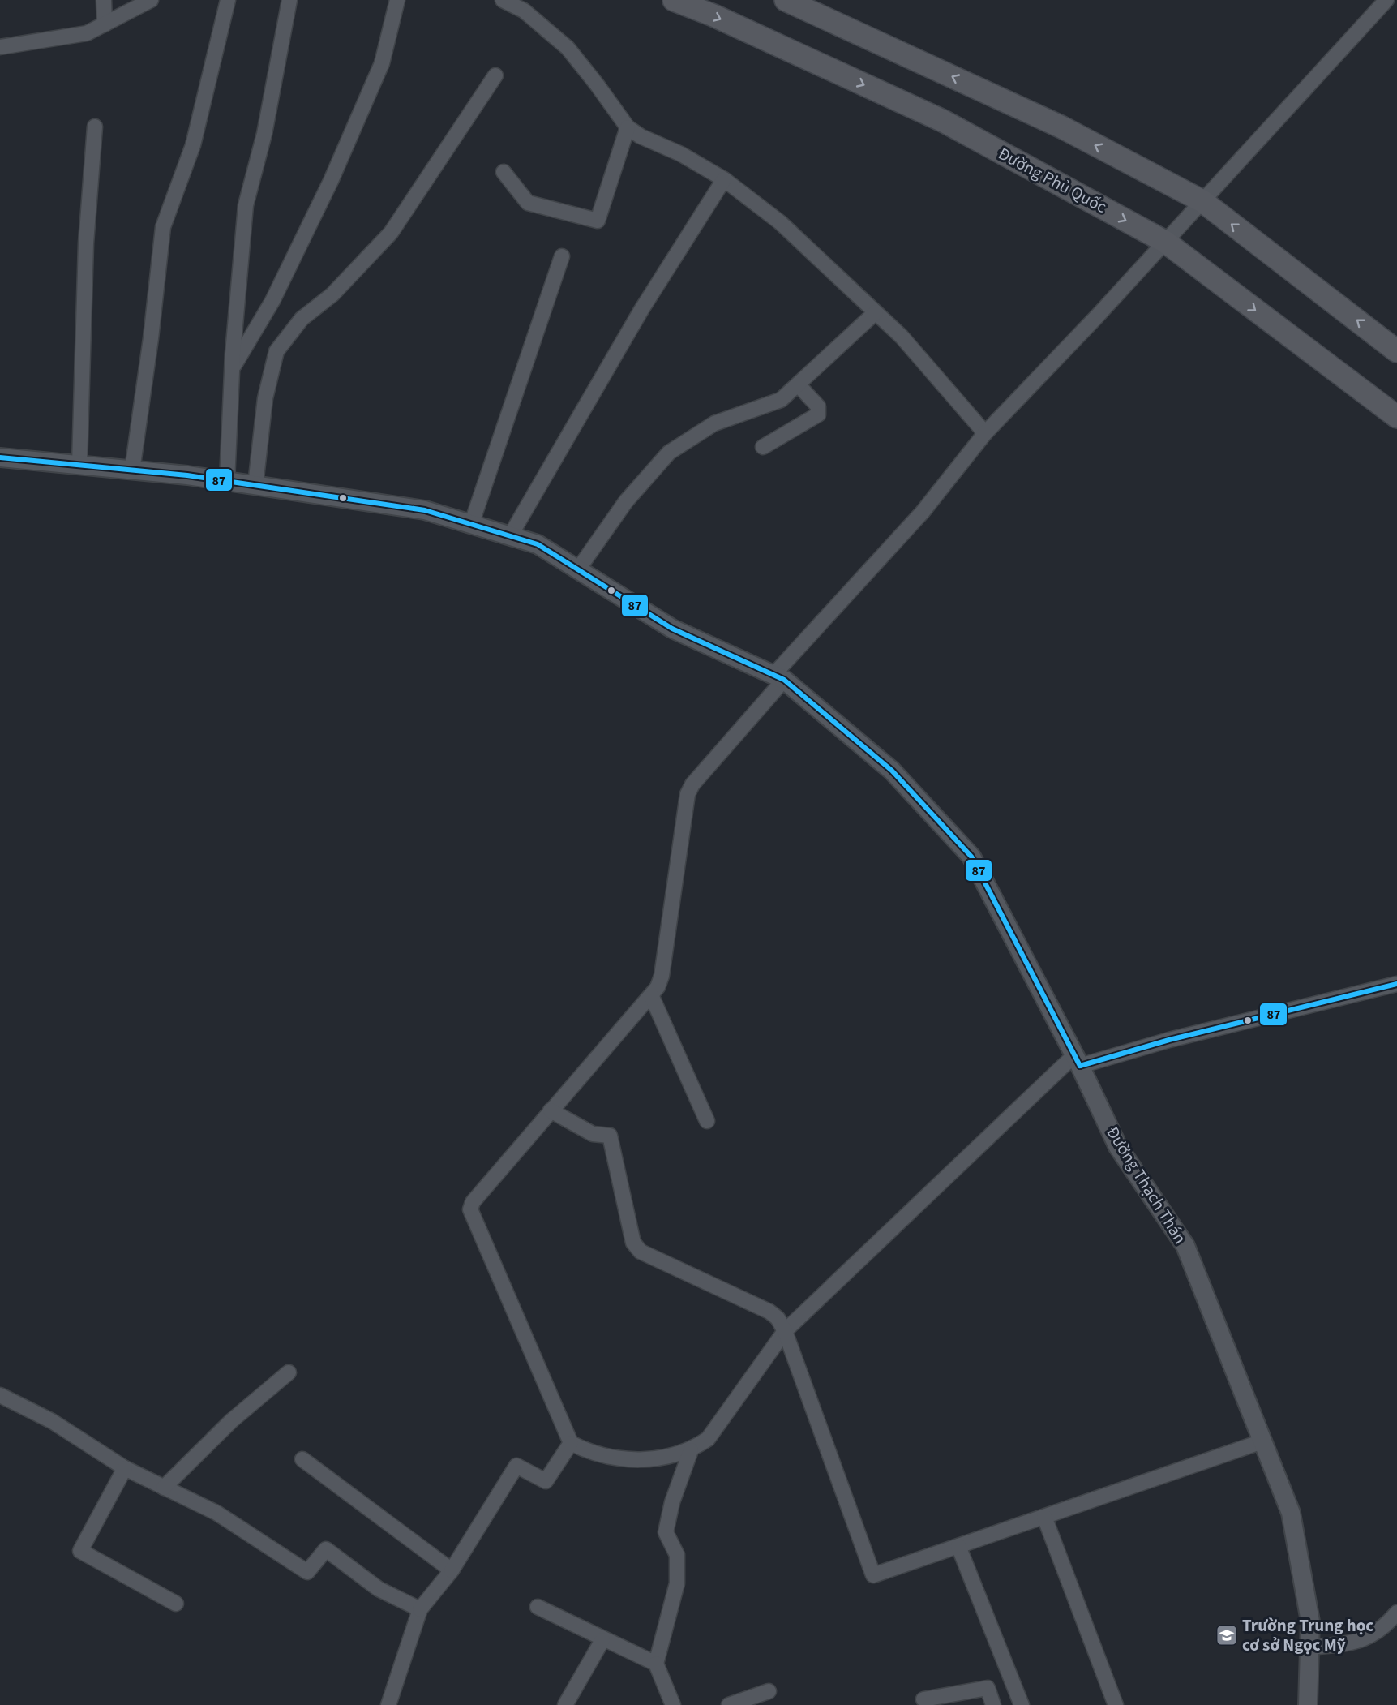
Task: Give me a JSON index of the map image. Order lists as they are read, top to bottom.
{
  "streets": {
    "main road": ["Đường Phủ Quốc"],
    "street": ["Đường Thạch Thán"]
  },
  "places": {
    "school or university": ["Trường Trung học cơ sở Ngọc Mỹ"]
  },
  "lines": ["transit line 87"]
}
